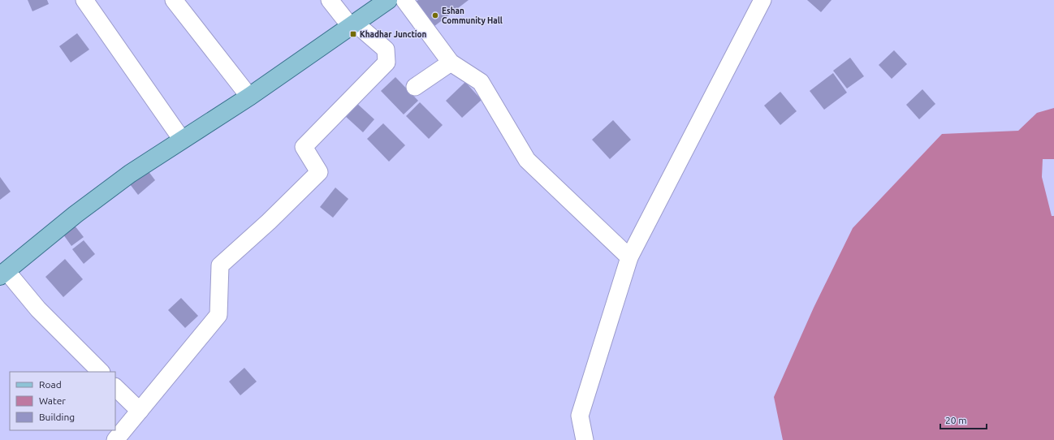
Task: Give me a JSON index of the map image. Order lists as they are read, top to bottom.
{
  "places": {
    "other": ["Eshan Community Hall"],
    "transit": ["Khadhar Junction"]
  },
  "legend": ["Road", "Water", "Building"],
  "scale_bar": "20 m"
}
